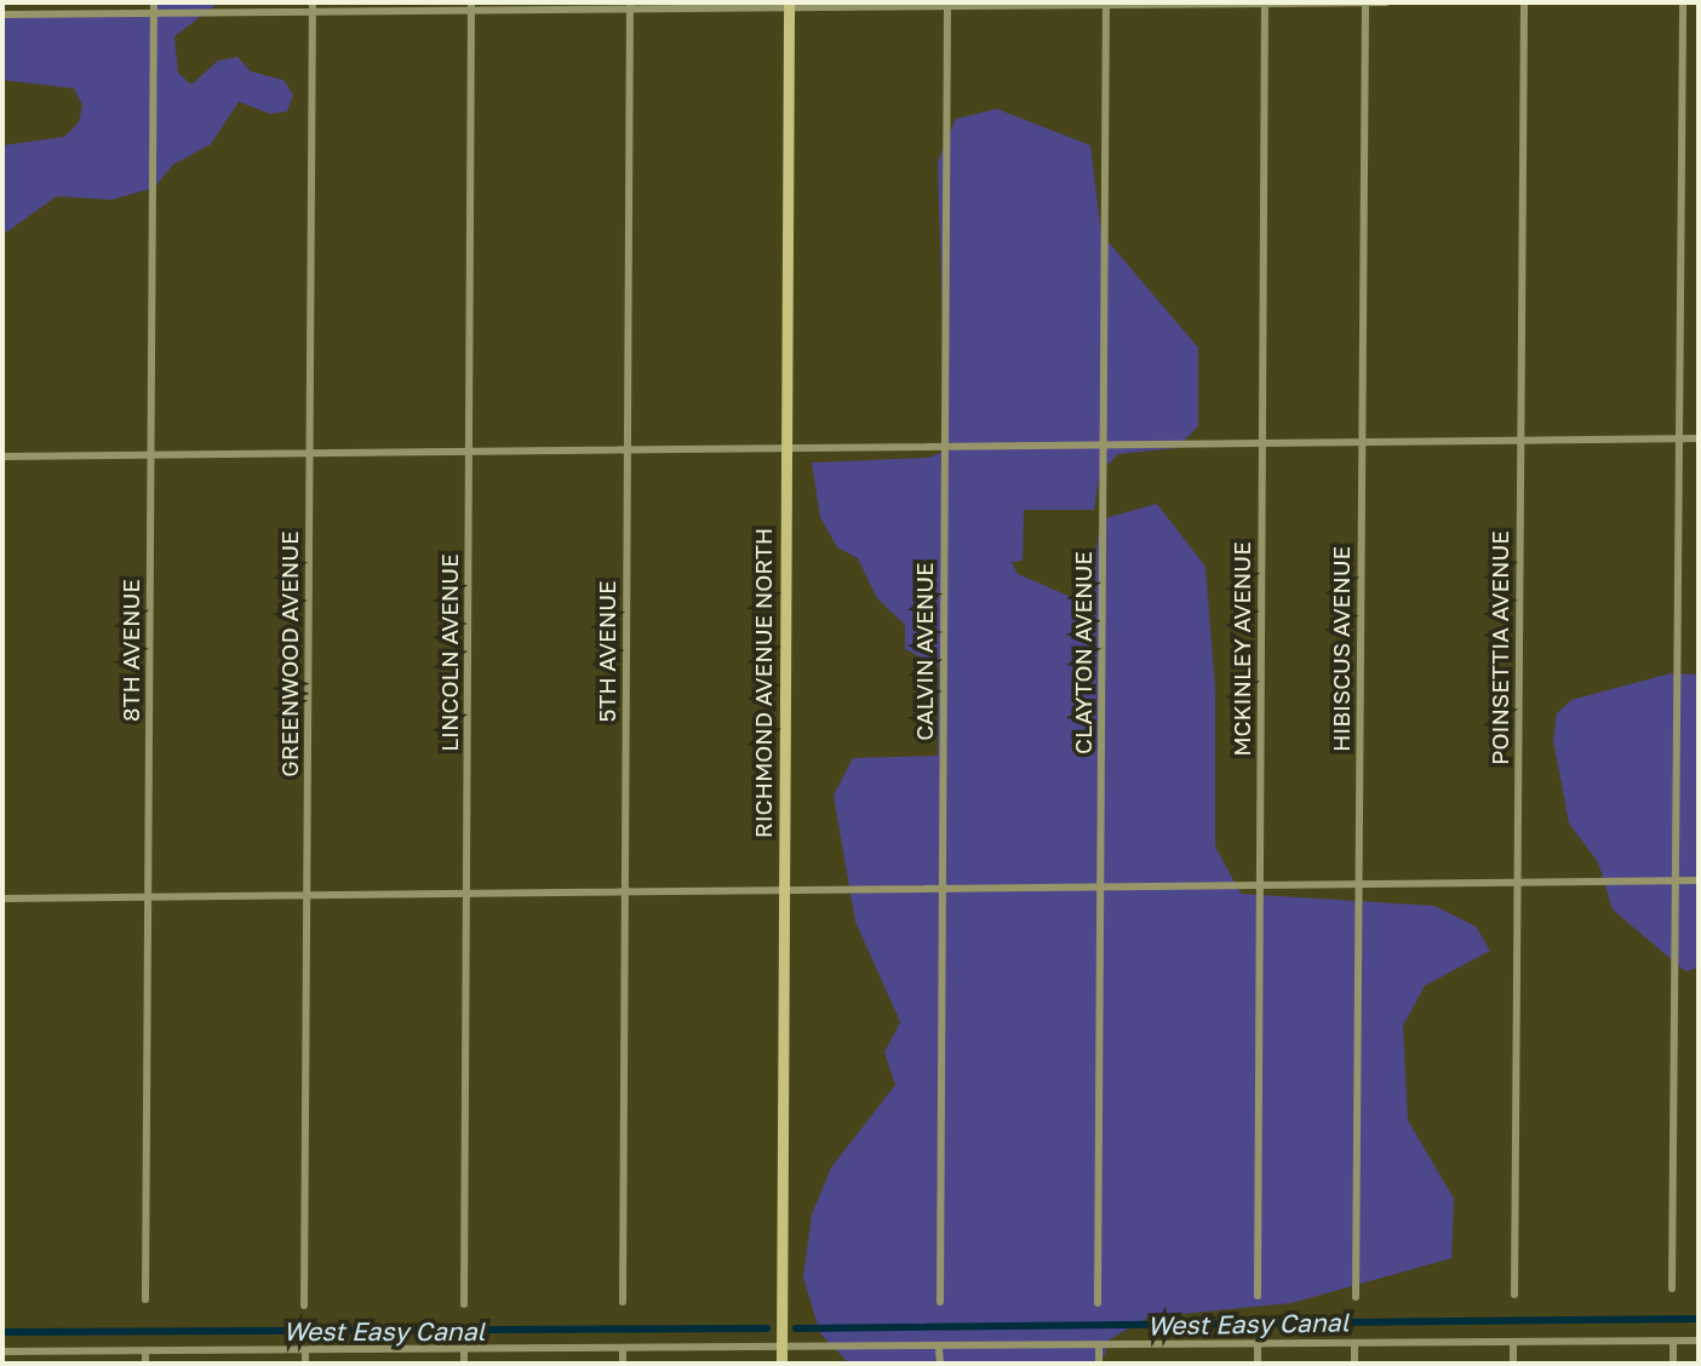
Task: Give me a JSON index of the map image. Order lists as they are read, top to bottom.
{
  "streets": {
    "street": [
      "POINSETTIA AVENUE",
      "MCKINLEY AVENUE",
      "HIBISCUS AVENUE",
      "8TH AVENUE",
      "5TH AVENUE",
      "CALVIN AVENUE",
      "LINCOLN AVENUE",
      "CLAYTON AVENUE",
      "GREENWOOD AVENUE",
      "RICHMOND AVENUE NORTH"
    ]
  },
  "water": ["West Easy Canal"]
}
